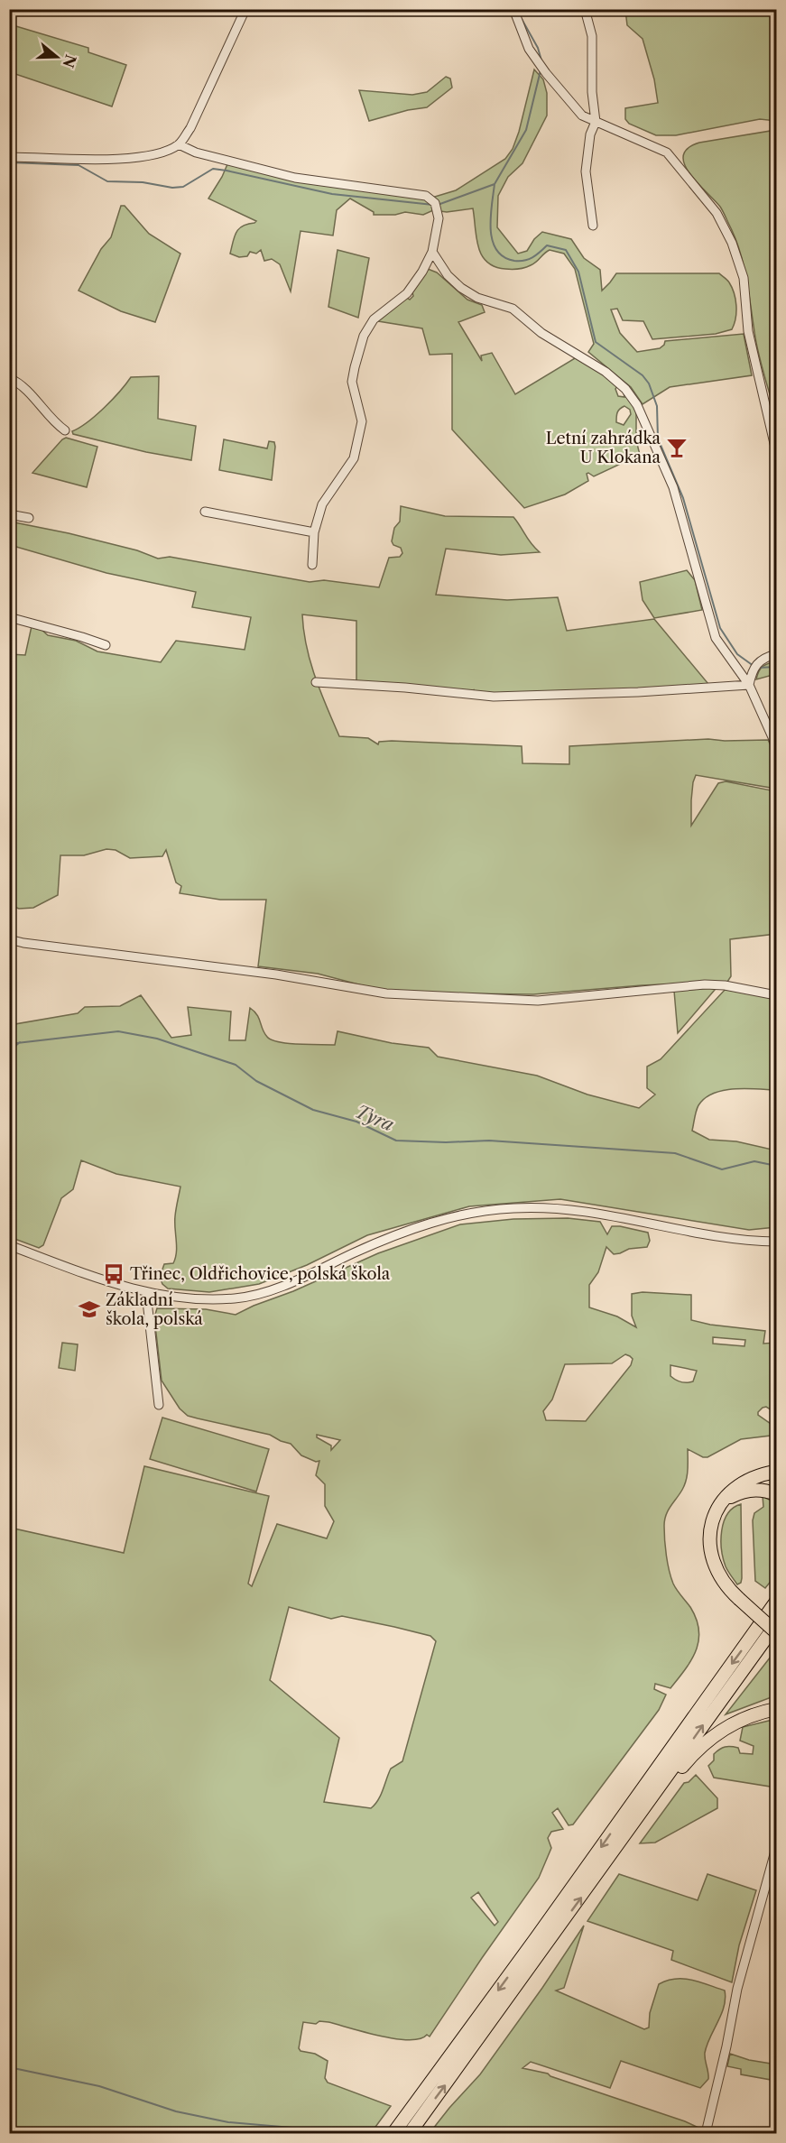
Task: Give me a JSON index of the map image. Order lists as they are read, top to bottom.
{
  "water": ["Tyra"],
  "places": {
    "bar": ["Letní zahrádka U Klokana"],
    "bus stop": ["Třinec, Oldřichovice, polská škola"],
    "school or university": ["Základní škola, polská"]
  },
  "north": "right"
}
